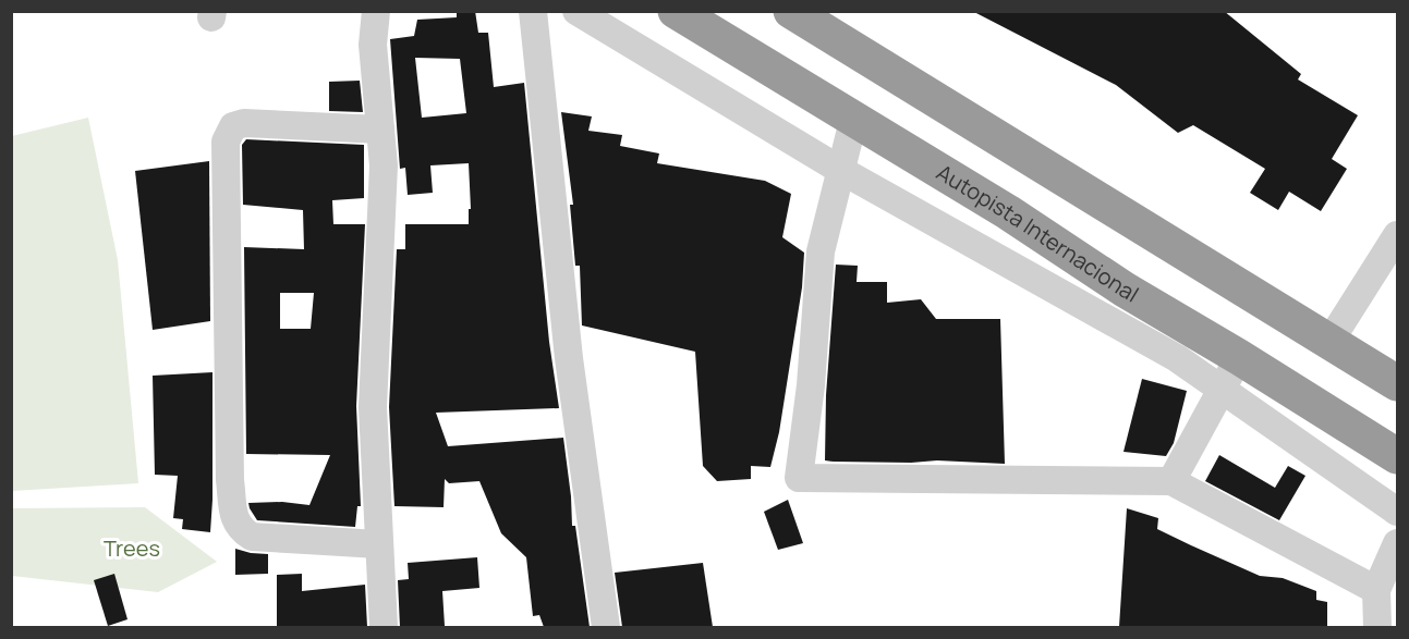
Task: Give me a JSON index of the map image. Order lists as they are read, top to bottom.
{
  "streets": {
    "highway": ["Autopista Internacional"]
  },
  "parks": ["Trees"]
}
